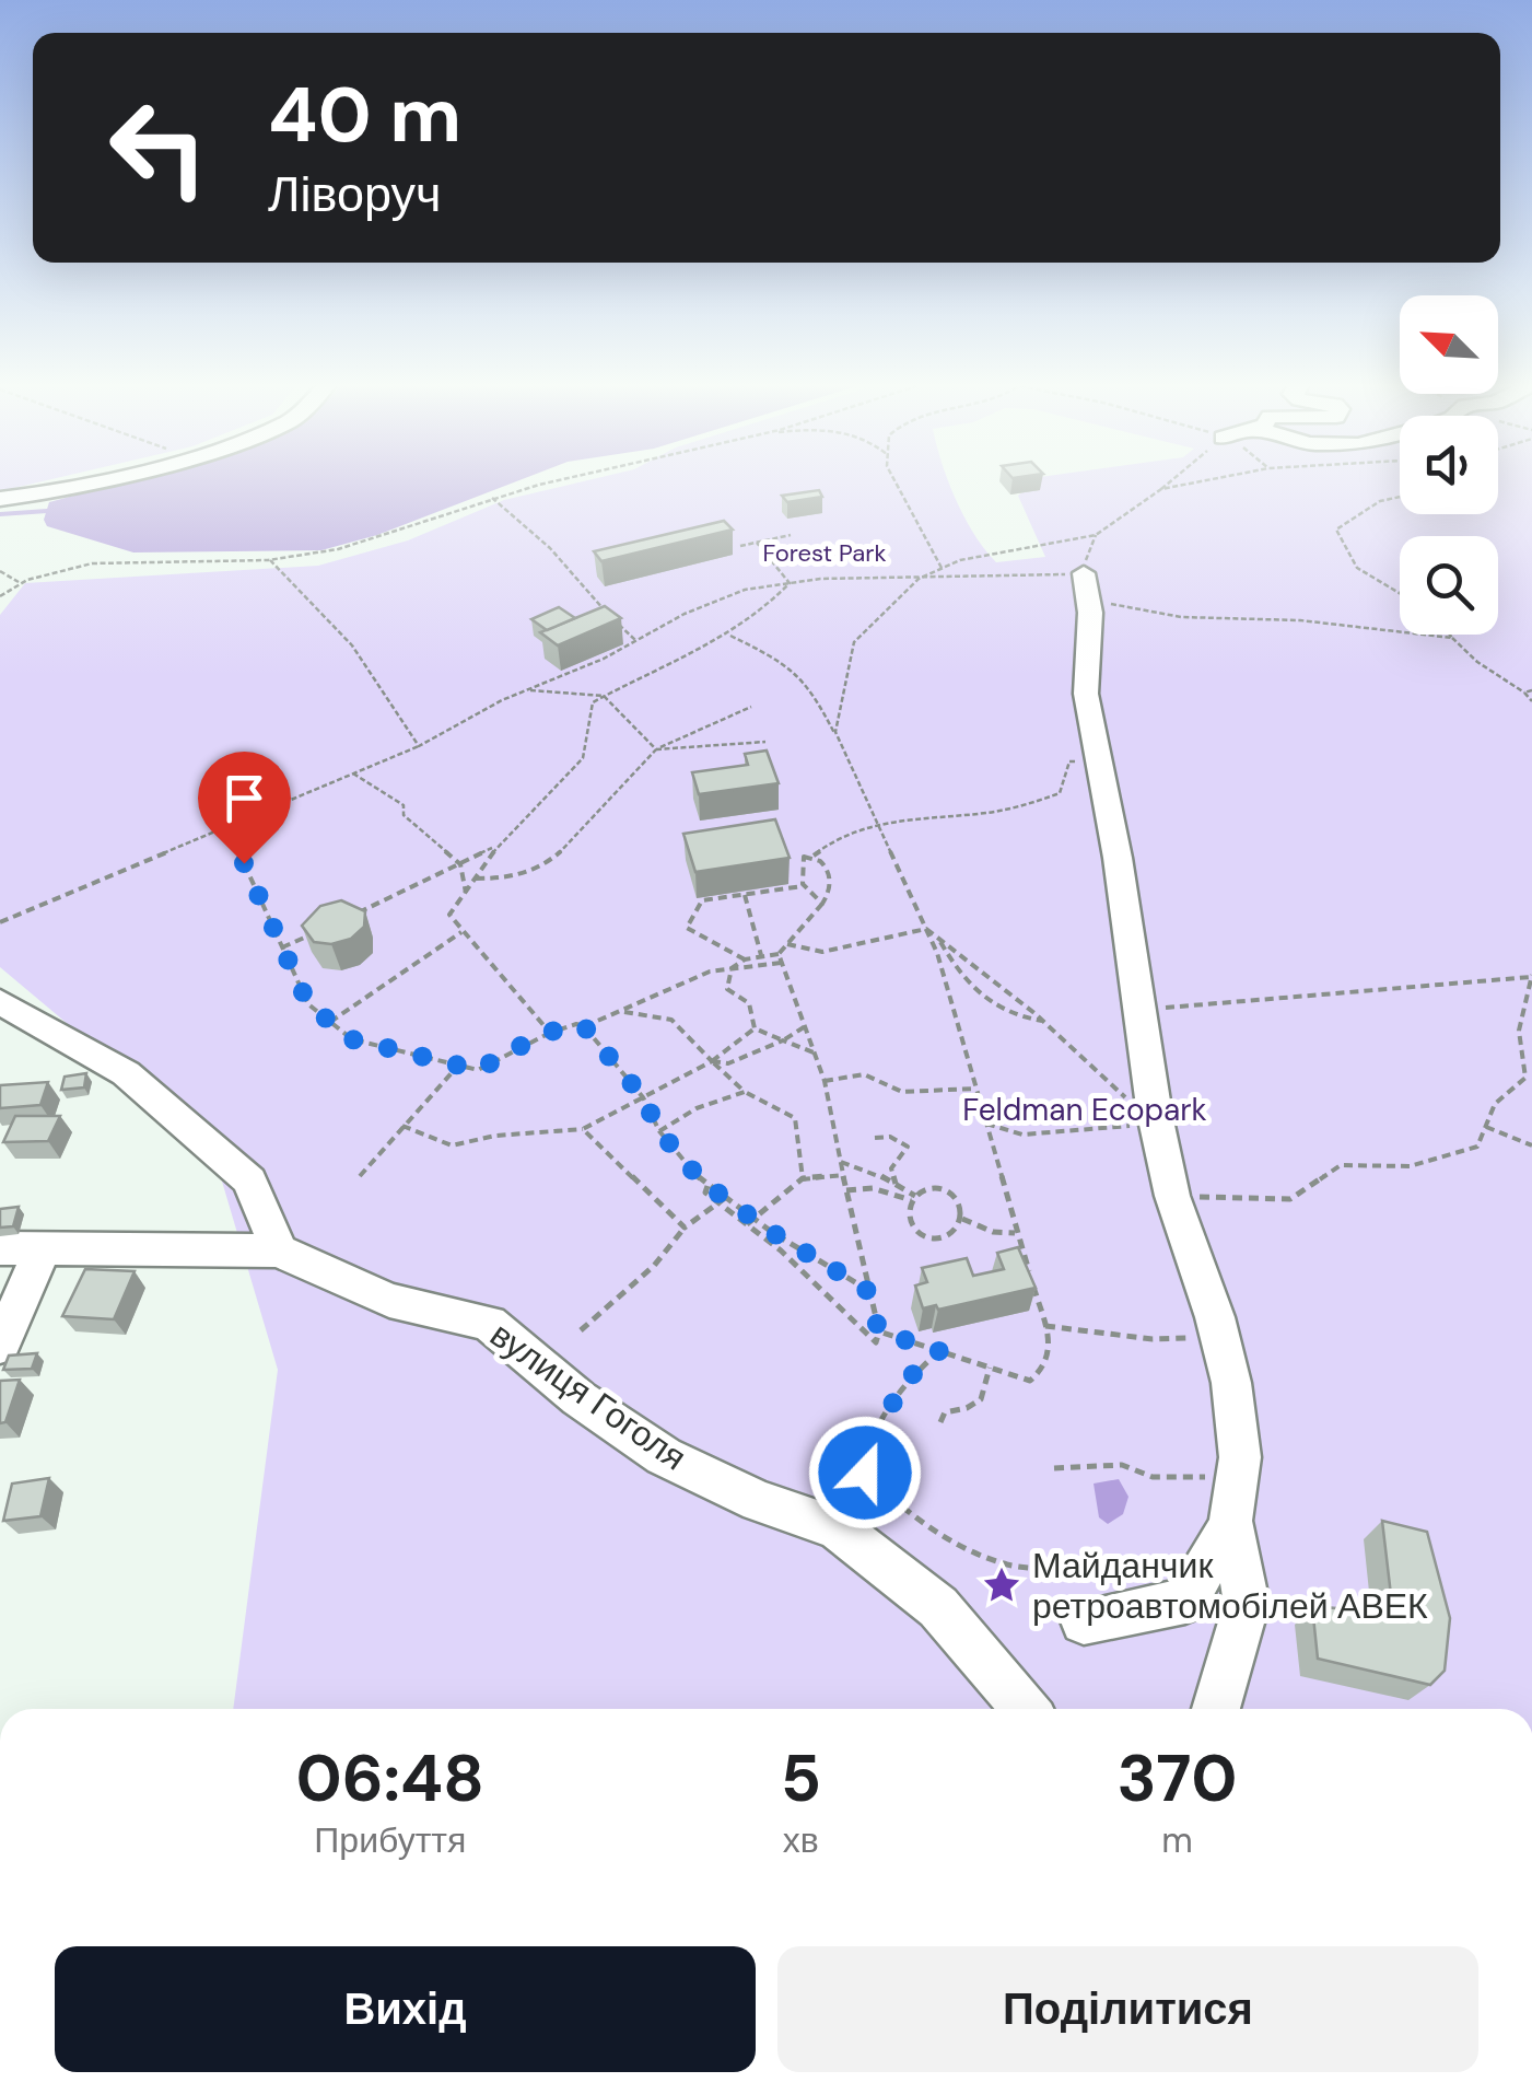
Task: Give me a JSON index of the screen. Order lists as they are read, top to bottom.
{
  "streets": {
    "street": ["вулиця Гоголя"]
  },
  "parks": ["Forest Park", "Feldman Ecopark"],
  "places": {
    "place": ["Майданчик ретроавтомобілей АВЕК"]
  },
  "north": "top left",
  "page": {
    "turn": ["40 m", "Ліворуч"],
    "eta": [
      "06:48",
      "Прибуття",
      "5",
      "хв",
      "370",
      "m"
    ],
    "buttons": ["Вихід", "Поділитися"]
  }
}
